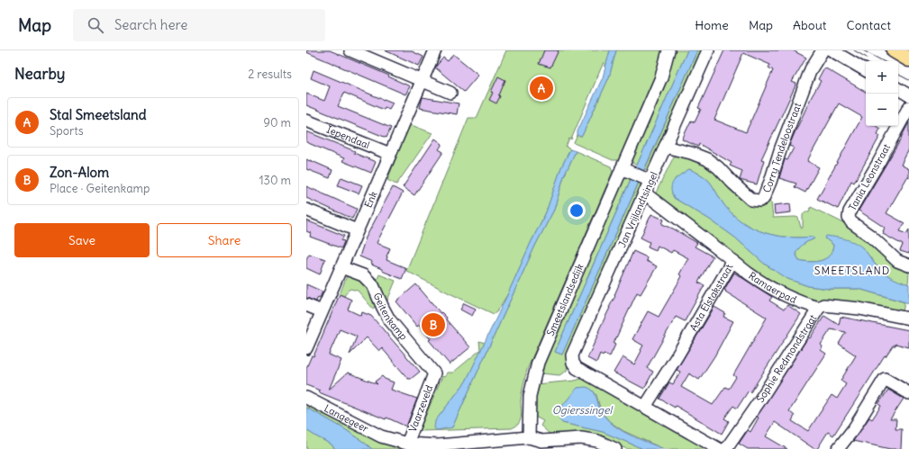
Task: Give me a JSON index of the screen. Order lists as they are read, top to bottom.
{
  "streets": {
    "street": [
      "Iependaal",
      "Corry Tendeloostraat",
      "Tania Leonstraat",
      "Enk",
      "Jan Vrijlandtsingel",
      "Ramaerpad",
      "Asta Elstakstraat",
      "Smeetslandsedijk",
      "Geitenkamp",
      "Sophie Redmondstraat",
      "Vaarzeveld",
      "Langegeer"
    ]
  },
  "crossings": [
    ["Iependaal", "Enk"],
    ["Corry Tendeloostraat", "Jan Vrijlandtsingel"],
    ["Enk", "Geitenkamp"],
    ["Jan Vrijlandtsingel", "Asta Elstakstraat"],
    ["Ramaerpad", "Asta Elstakstraat"],
    ["Ramaerpad", "Sophie Redmondstraat"],
    ["Geitenkamp", "Vaarzeveld"],
    ["Vaarzeveld", "Langegeer"]
  ],
  "districts": ["SMEETSLAND"],
  "water": ["Ogierssingel"],
  "page": {
    "header": "Map",
    "search": "Search here",
    "nav": [
      "Home",
      "Map",
      "About",
      "Contact"
    ],
    "heading": ["Nearby", "2 results"],
    "map_buttons": ["+", "−"],
    "pins": ["A", "B"],
    "list": [
      {
        "mark": "A",
        "name": "Stal Smeetsland",
        "note": "Sports",
        "value": "90 m"
      },
      {
        "mark": "B",
        "name": "Zon-Alom",
        "note": "Place · Geitenkamp",
        "value": "130 m"
      }
    ],
    "buttons": ["Save", "Share"]
  }
}
